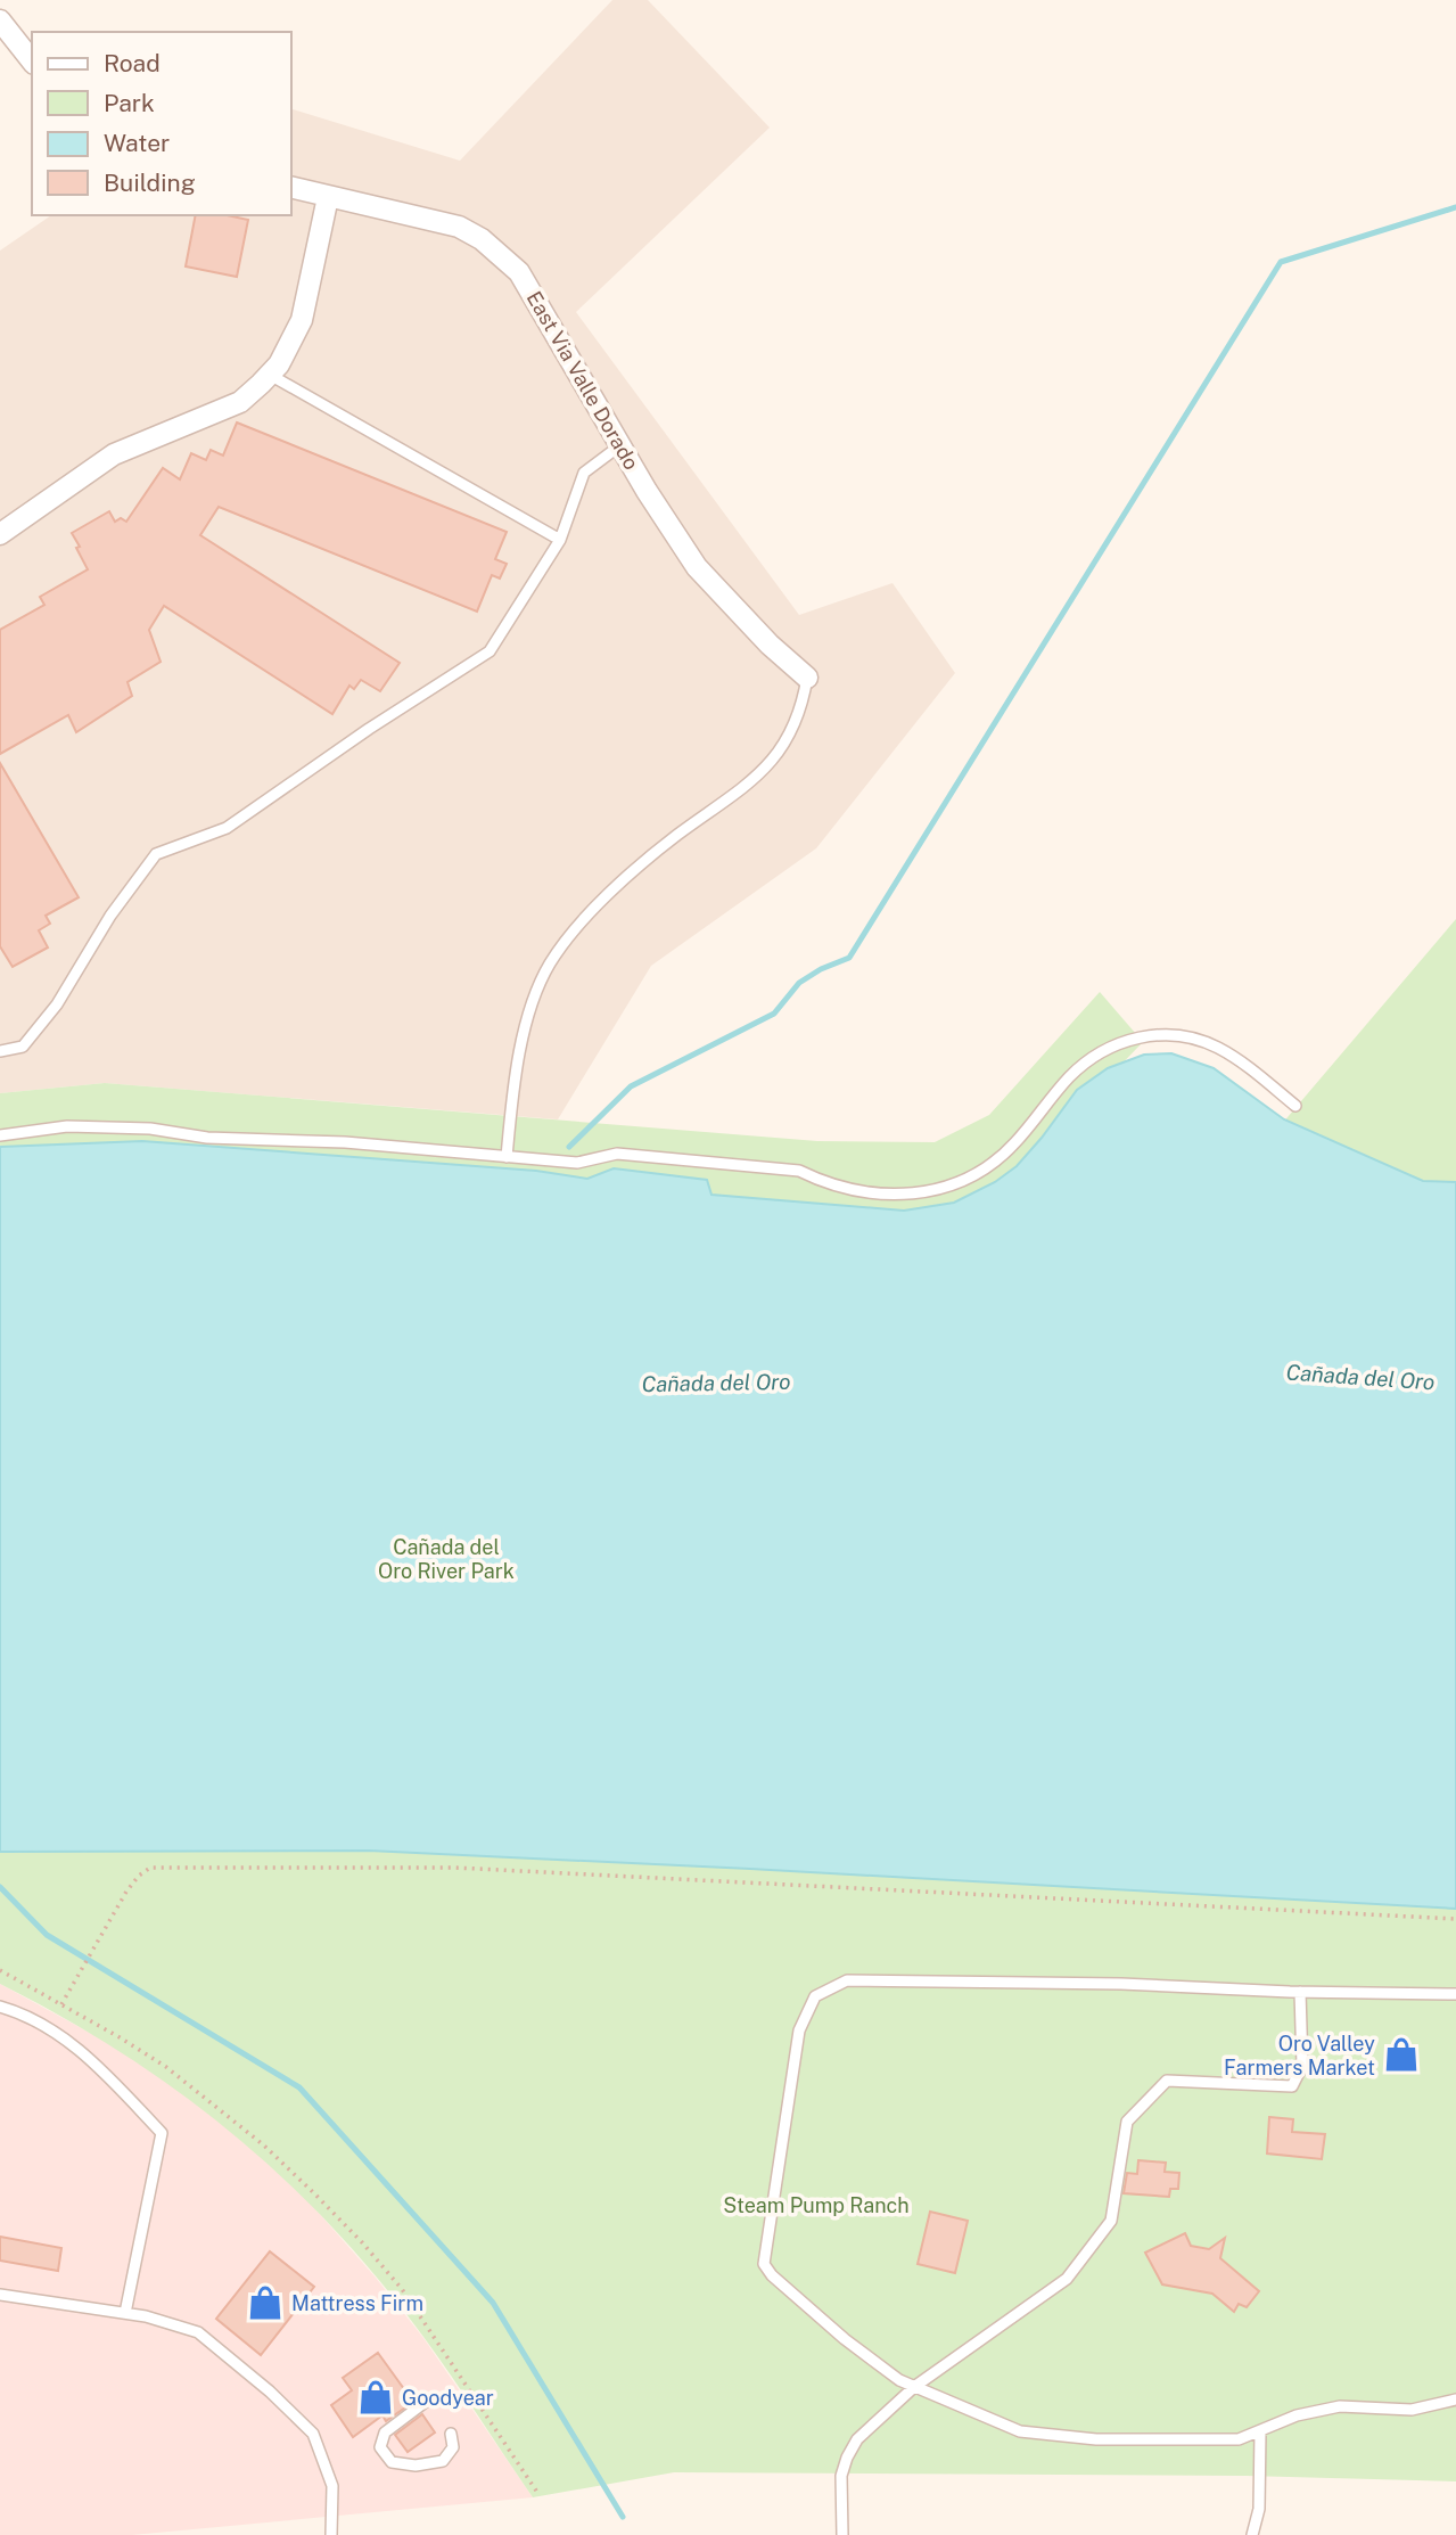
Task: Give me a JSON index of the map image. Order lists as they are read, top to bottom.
{
  "streets": {
    "street": ["East Via Valle Dorado"]
  },
  "water": ["Cañada del Oro"],
  "parks": ["Cañada del Oro River Park", "Steam Pump Ranch"],
  "places": {
    "shop": ["Oro Valley Farmers Market", "Mattress Firm", "Goodyear"]
  },
  "legend": [
    "Road",
    "Park",
    "Water",
    "Building"
  ]
}
